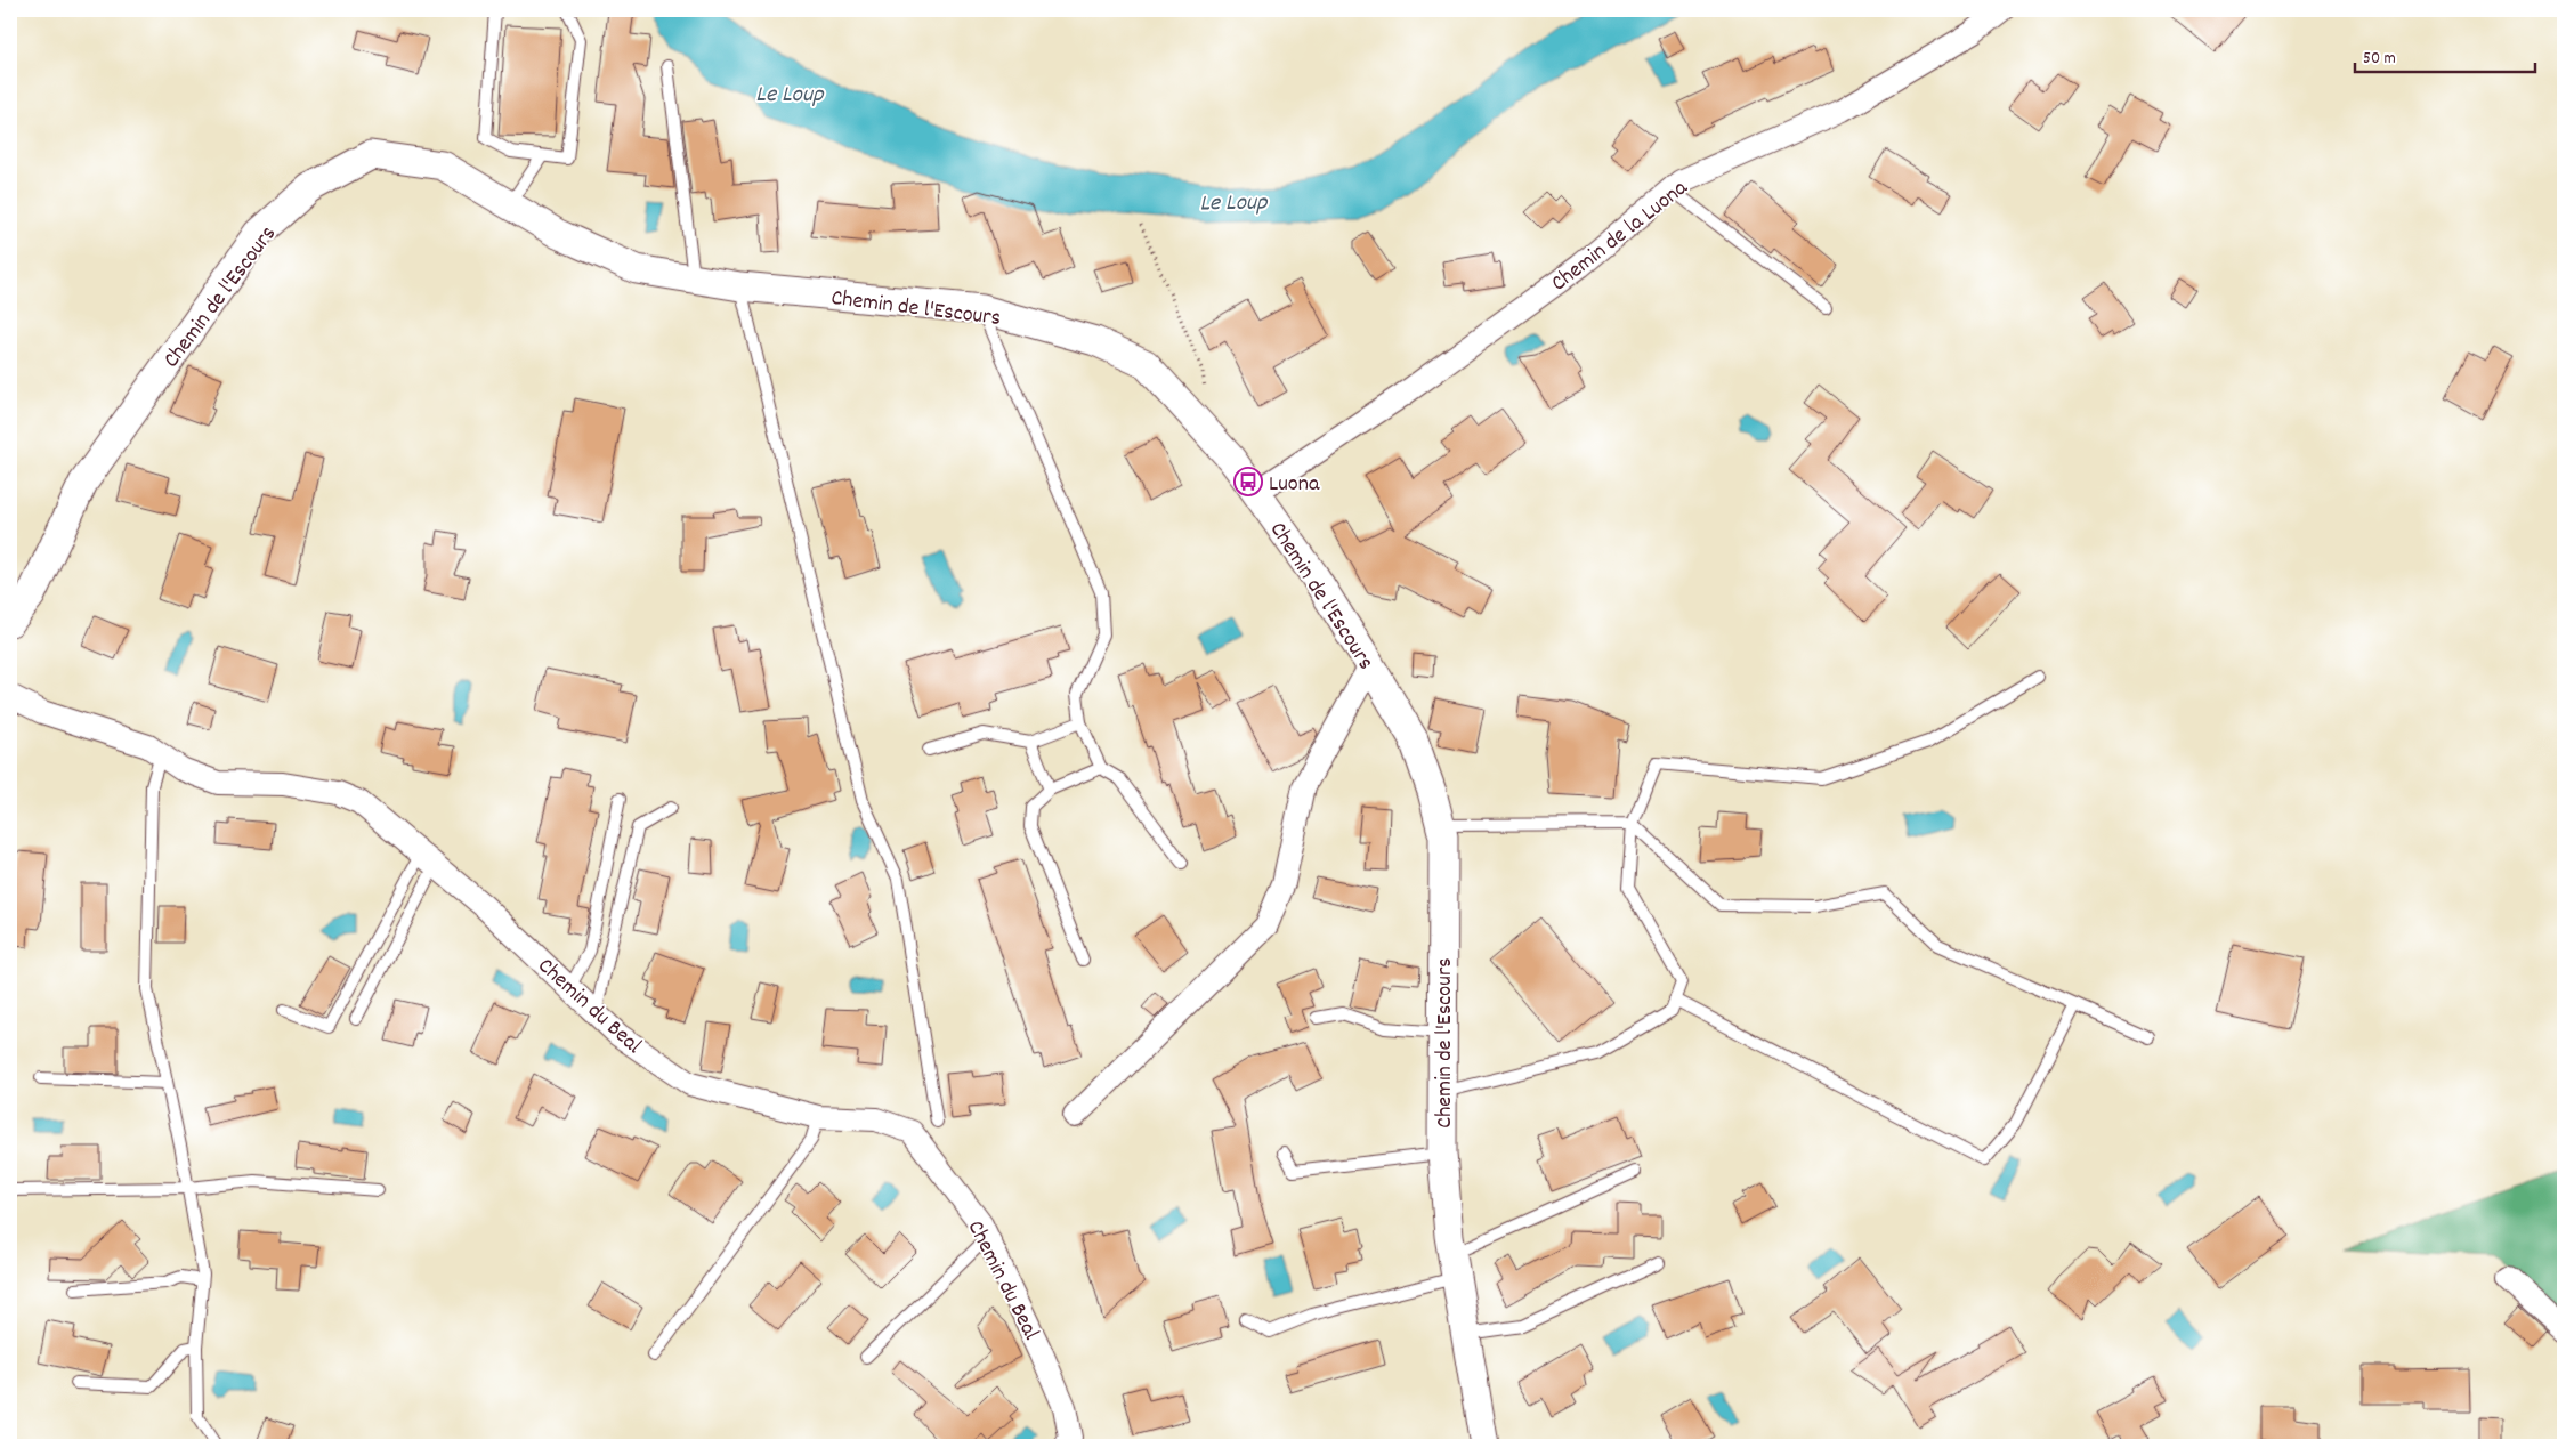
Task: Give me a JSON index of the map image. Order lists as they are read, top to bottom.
{
  "streets": {
    "street": ["Chemin de la Luona", "Chemin de l'Escours", "Chemin du Beal"]
  },
  "crossings": [
    ["Chemin de la Luona", "Chemin de l'Escours"]
  ],
  "water": ["Le Loup"],
  "places": {
    "bus stop": ["Luona"]
  },
  "scale_bar": "50 m"
}
